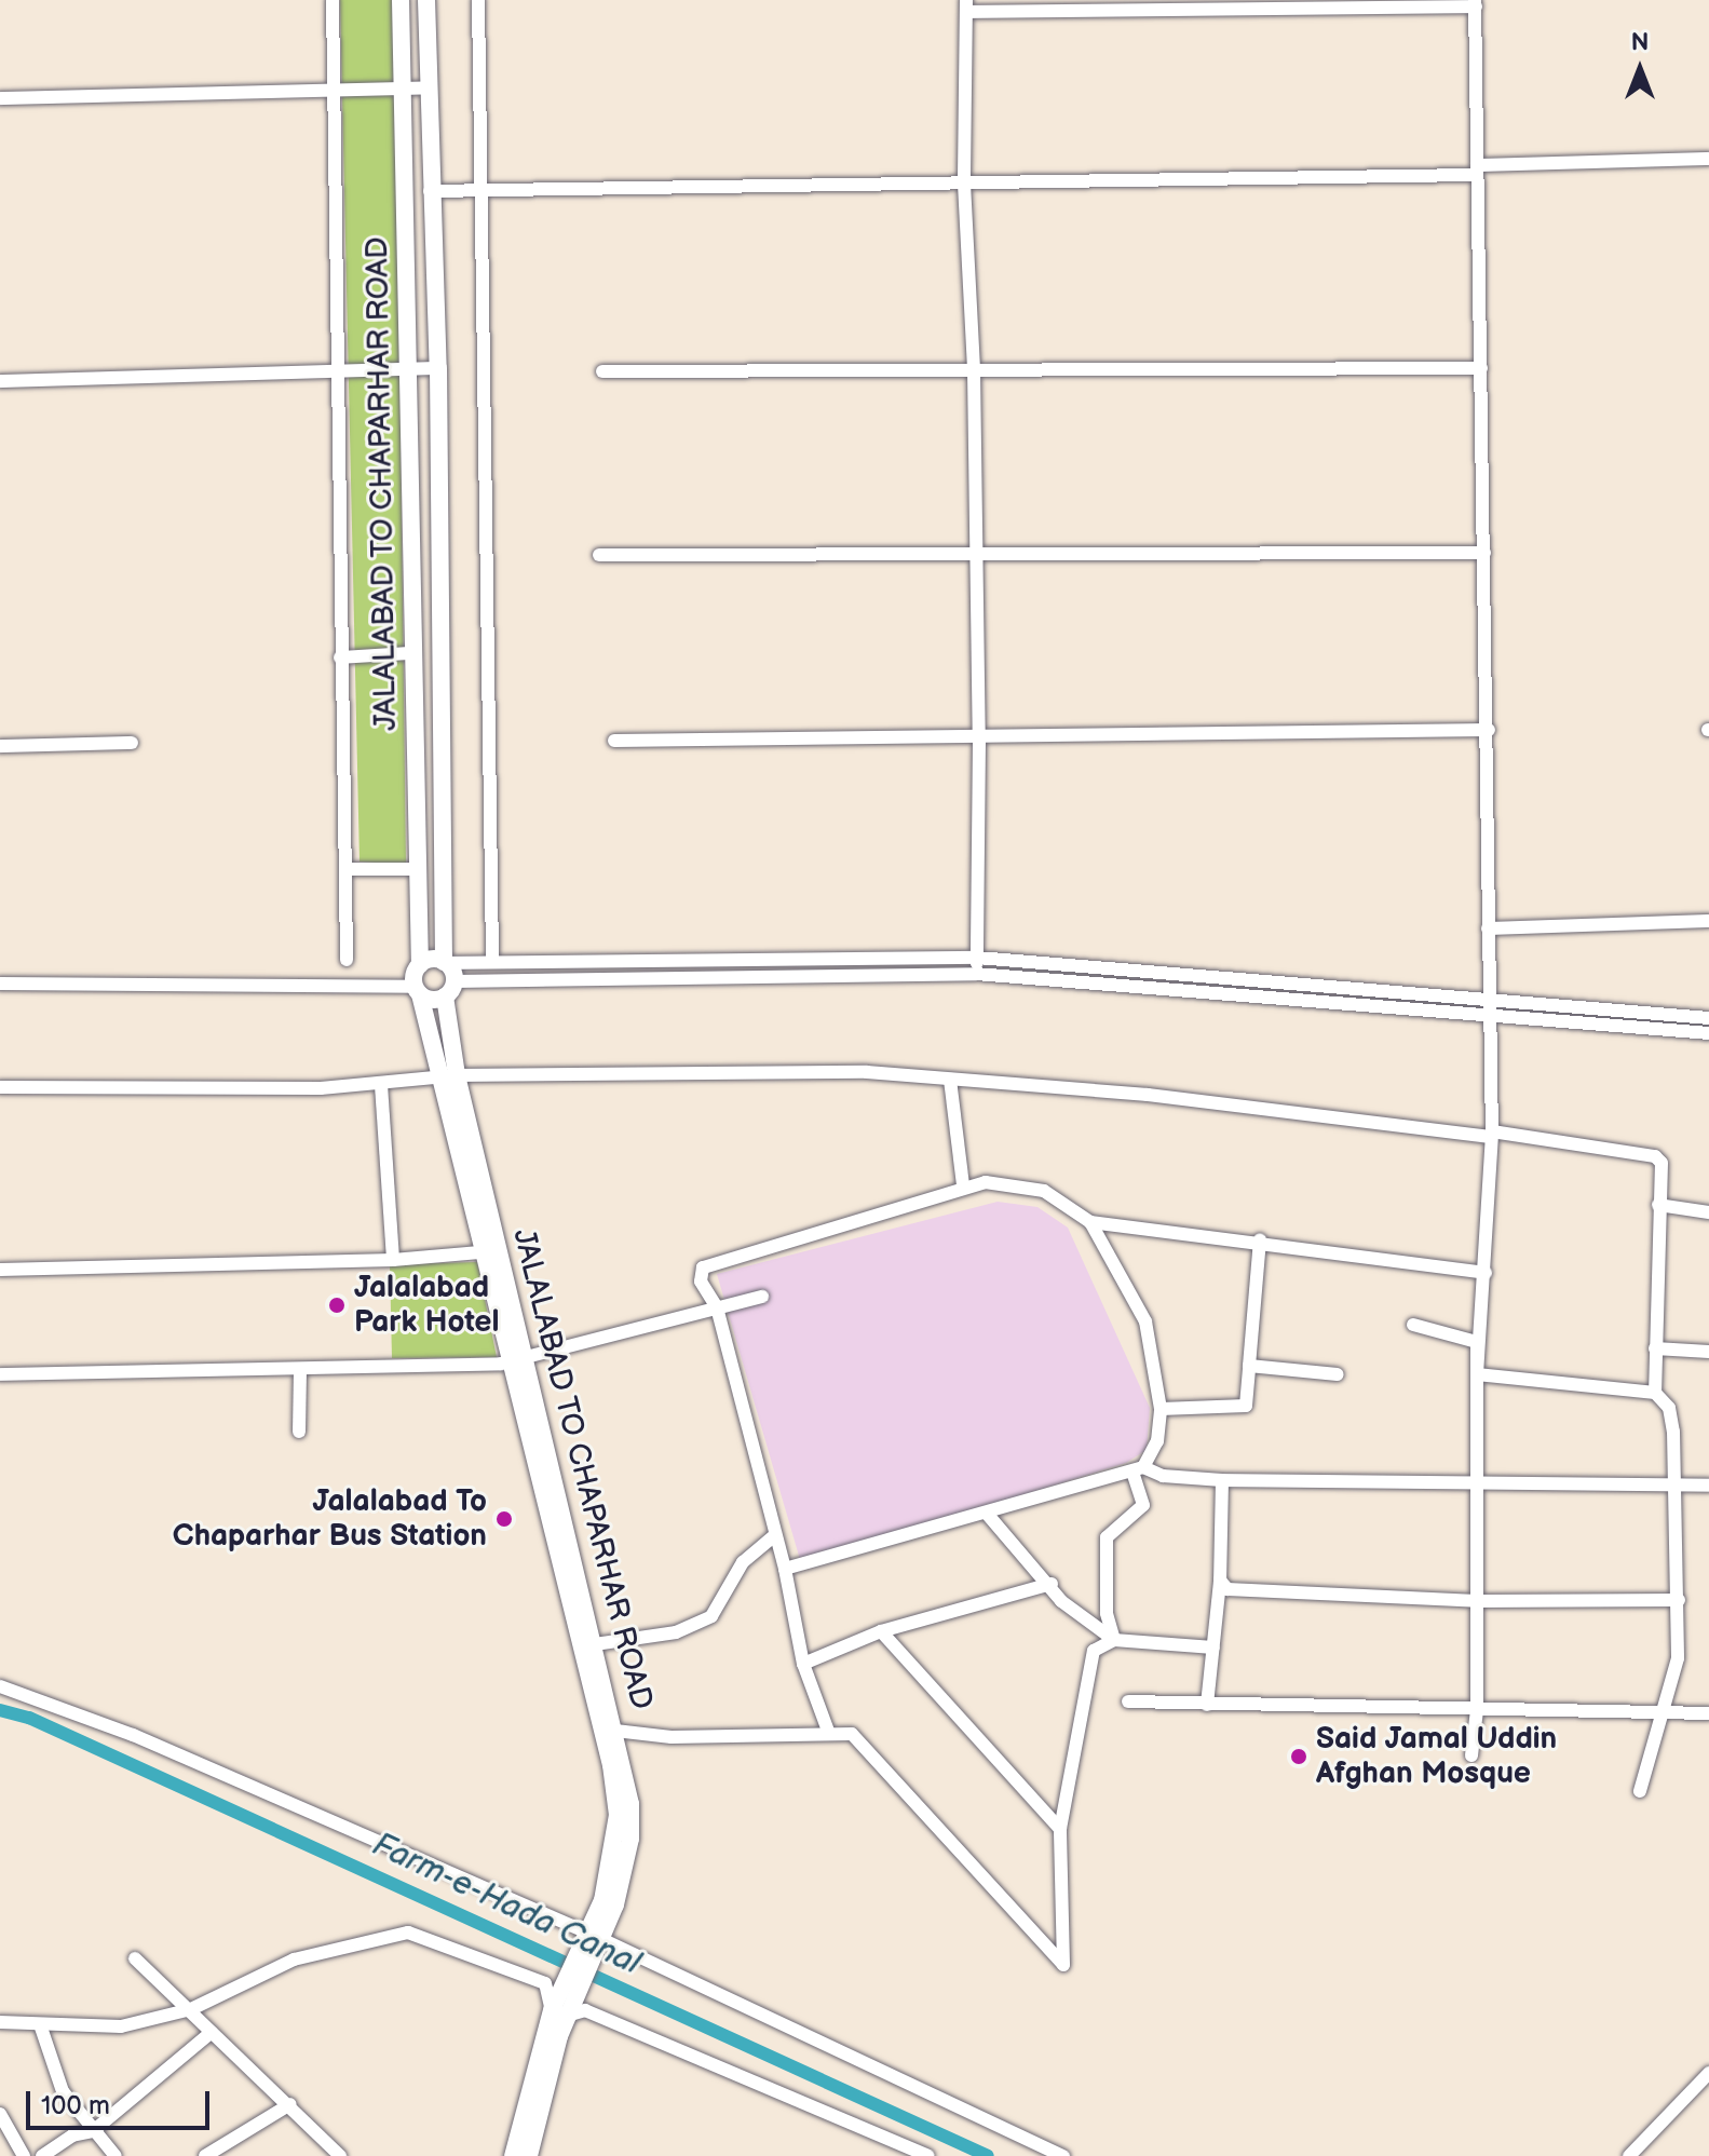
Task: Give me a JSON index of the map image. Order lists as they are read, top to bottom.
{
  "streets": {
    "main road": ["JALALABAD TO CHAPARHAR ROAD"]
  },
  "water": ["Farm-e-Hada Canal"],
  "places": ["Jalalabad Park Hotel", "Jalalabad To Chaparhar Bus Station", "Said Jamal Uddin Afghan Mosque"],
  "scale_bar": "100 m",
  "north": "top"
}
